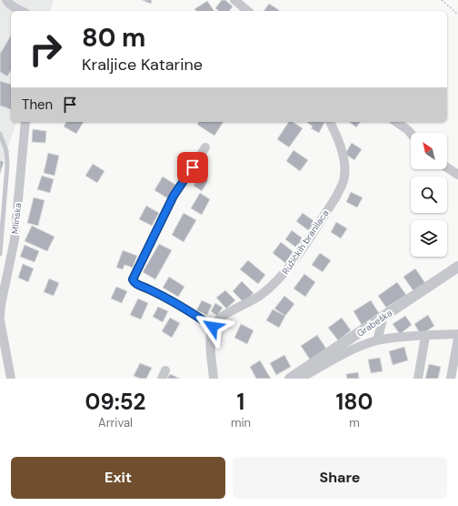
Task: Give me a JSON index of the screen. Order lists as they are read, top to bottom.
{
  "streets": {
    "street": ["Mlinska", "Ružičkih branilaca", "Grabeška"]
  },
  "north": "top left",
  "page": {
    "turn": ["80 m", "Kraljice Katarine"],
    "then": "Then",
    "eta": [
      "09:52",
      "Arrival",
      "1",
      "min",
      "180",
      "m"
    ],
    "buttons": ["Exit", "Share"]
  }
}
